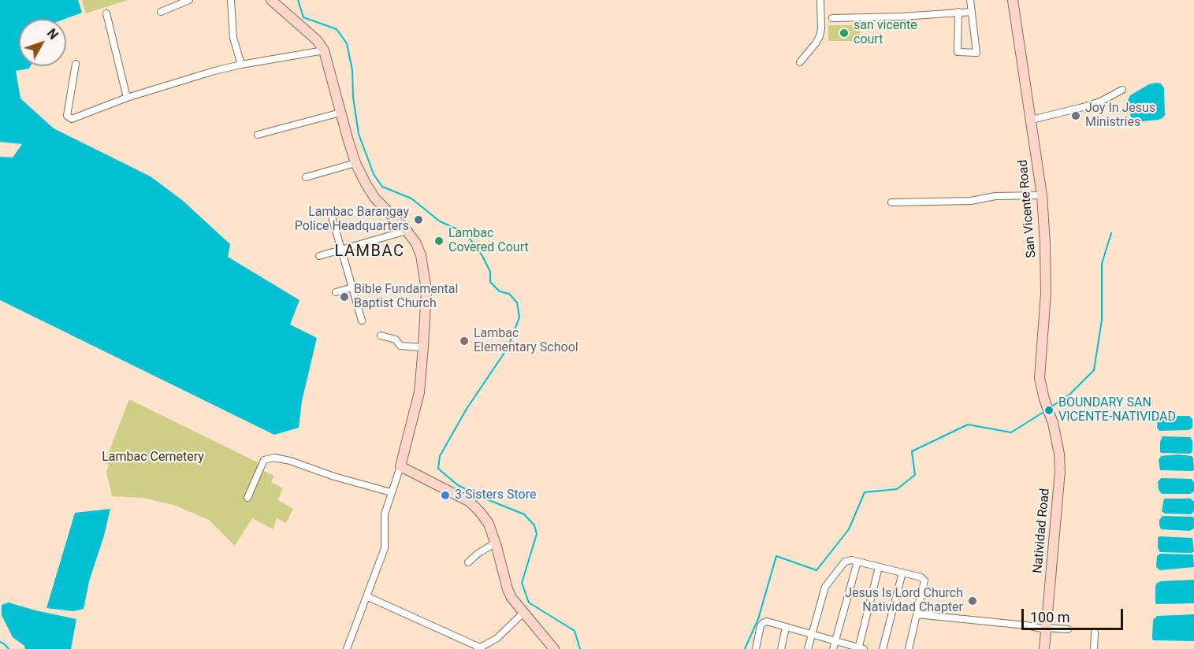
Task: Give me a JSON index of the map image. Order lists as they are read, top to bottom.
{
  "streets": {
    "street": ["San Vicente Road", "Natividad Road"]
  },
  "crossings": [
    ["San Vicente Road", "Natividad Road"]
  ],
  "districts": ["LAMBAC"],
  "parks": ["Lambac Cemetery"],
  "places": [
    "san vicente court",
    "Joy In Jesus Ministries",
    "Lambac Barangay Police Headquarters",
    "Lambac Covered Court",
    "Bible Fundamental Baptist Church",
    "Lambac Elementary School",
    "BOUNDARY SAN VICENTE-NATIVIDAD",
    "3 Sisters Store",
    "Jesus Is Lord Church Natividad Chapter"
  ],
  "scale_bar": "100 m",
  "north": "top right"
}
